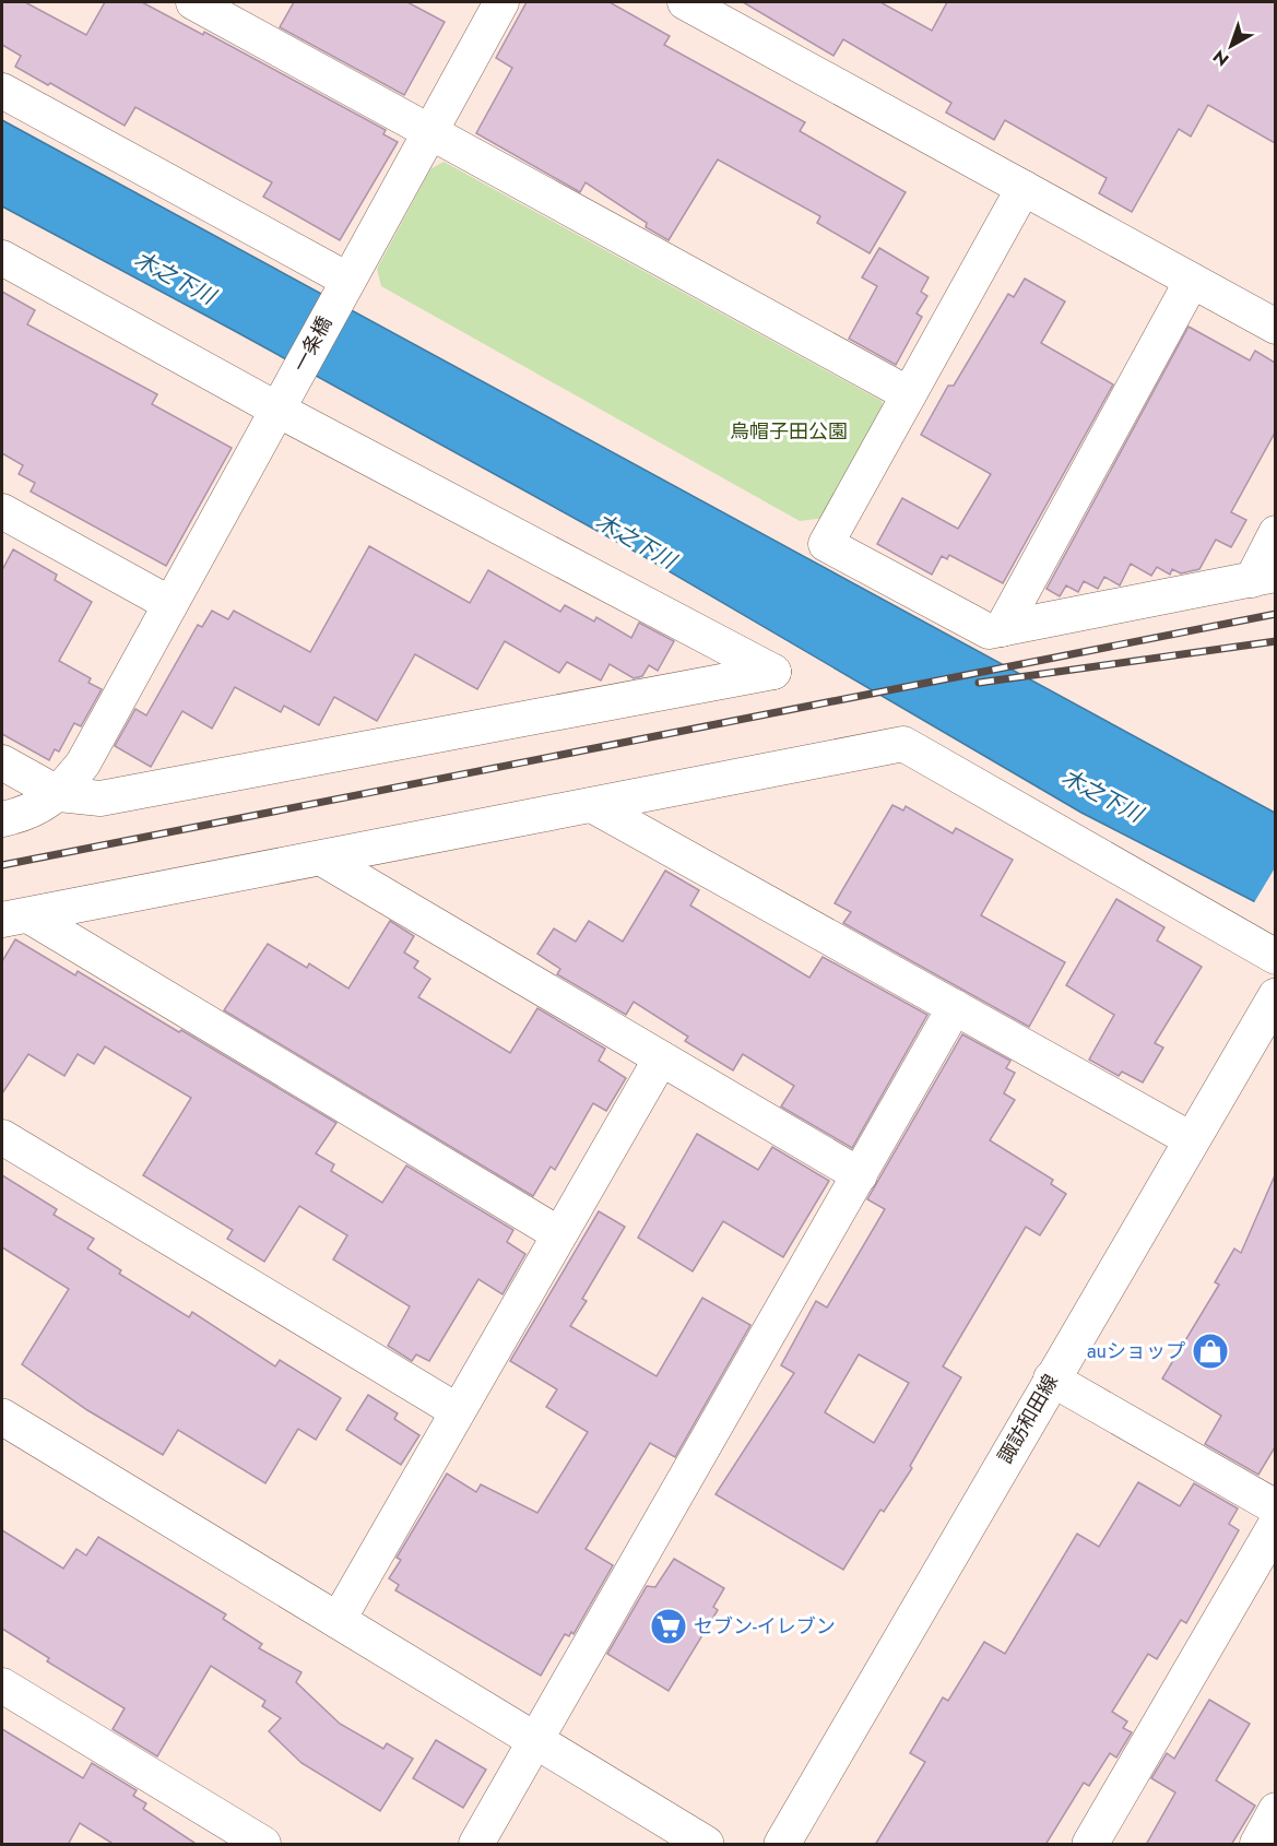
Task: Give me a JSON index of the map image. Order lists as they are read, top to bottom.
{
  "streets": {
    "street": ["一条橋", "諏訪和田線"]
  },
  "water": ["木之下川"],
  "parks": ["烏帽子田公園"],
  "places": {
    "shop": ["auショップ"],
    "supermarket": ["セブン-イレブン"]
  },
  "north": "bottom left"
}
